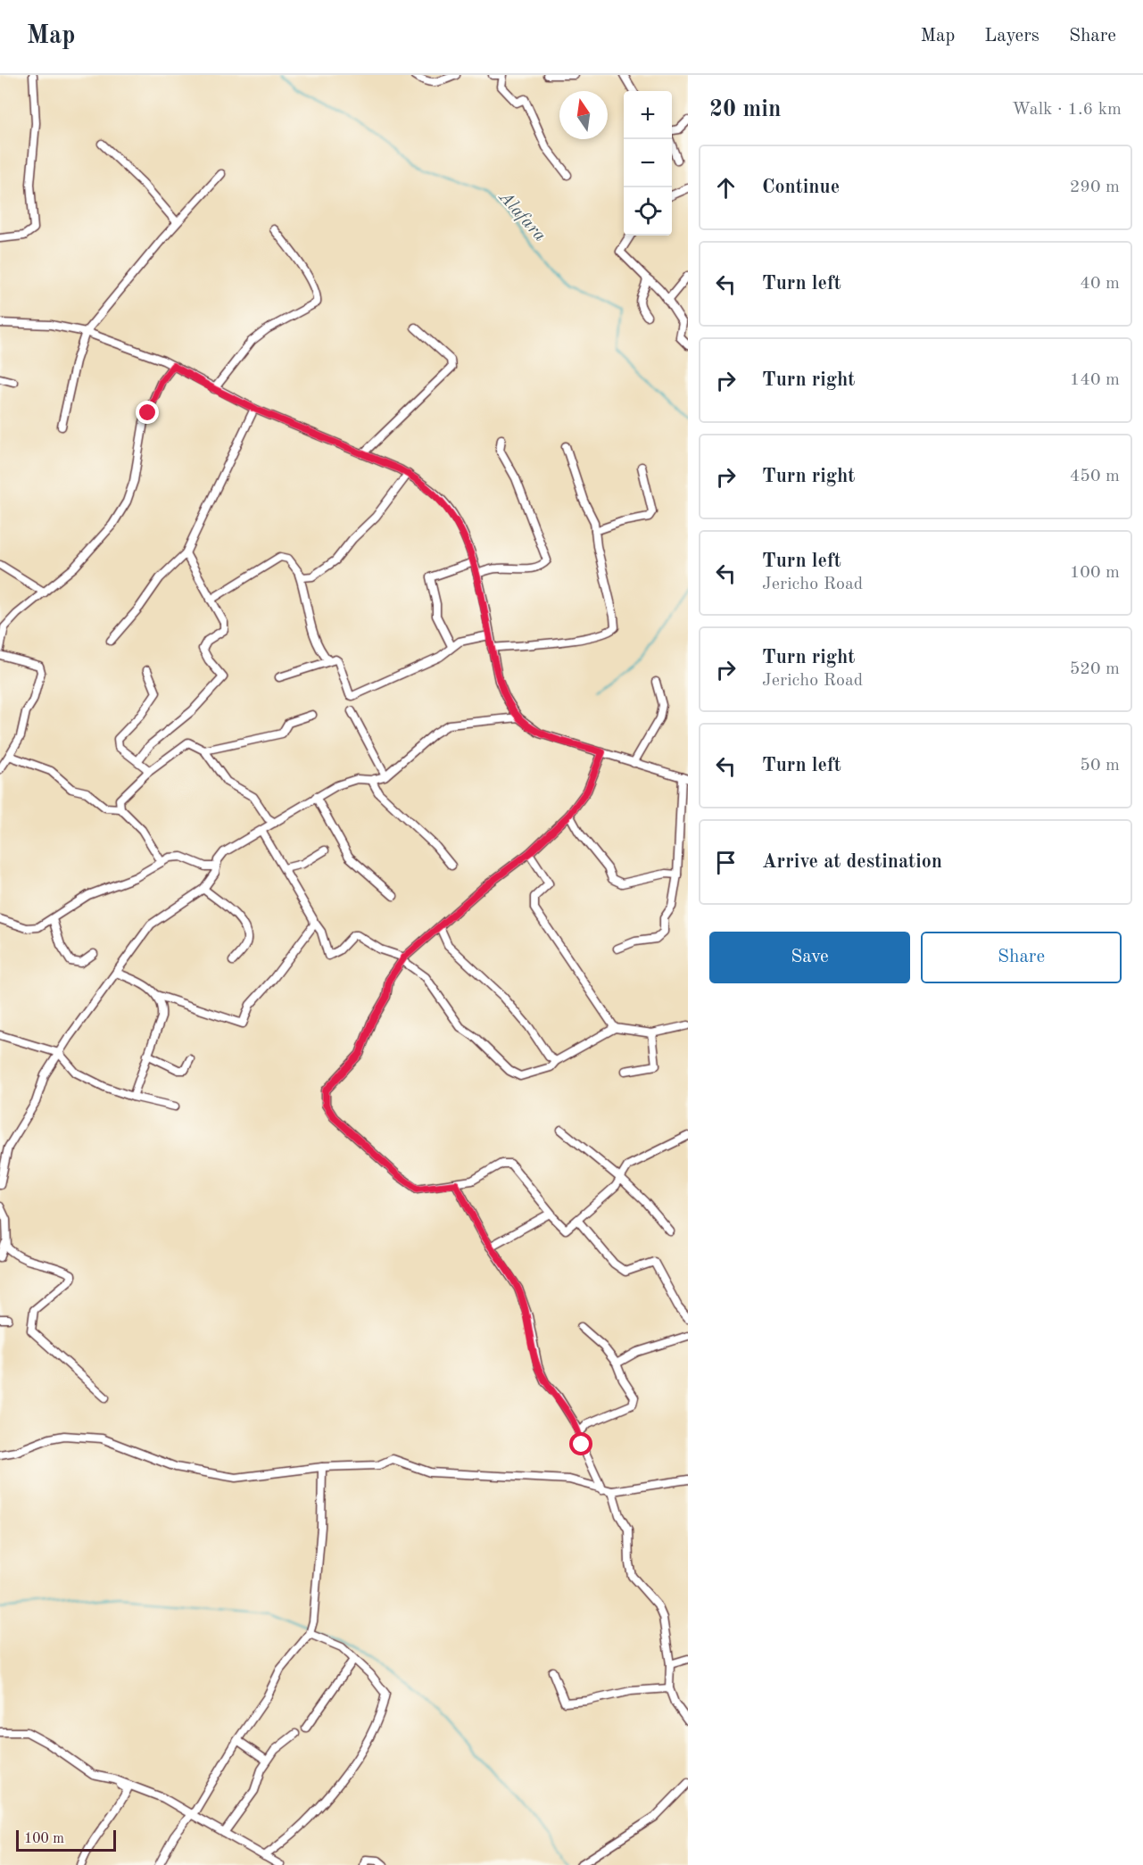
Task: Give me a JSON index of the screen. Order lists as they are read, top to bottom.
{
  "water": ["Alafara"],
  "scale_bar": "100 m",
  "north": "top",
  "page": {
    "header": "Map",
    "nav": ["Map", "Layers", "Share"],
    "heading": ["20 min", "Walk · 1.6 km"],
    "map_buttons": ["+", "−"],
    "list": [
      ["Continue", "290 m"],
      ["Turn left", "40 m"],
      ["Turn right", "140 m"],
      ["Turn right", "450 m"],
      ["Turn left", "Jericho Road", "100 m"],
      ["Turn right", "Jericho Road", "520 m"],
      ["Turn left", "50 m"],
      "Arrive at destination"
    ],
    "buttons": ["Save", "Share"],
    "scale": "100 m"
  }
}
